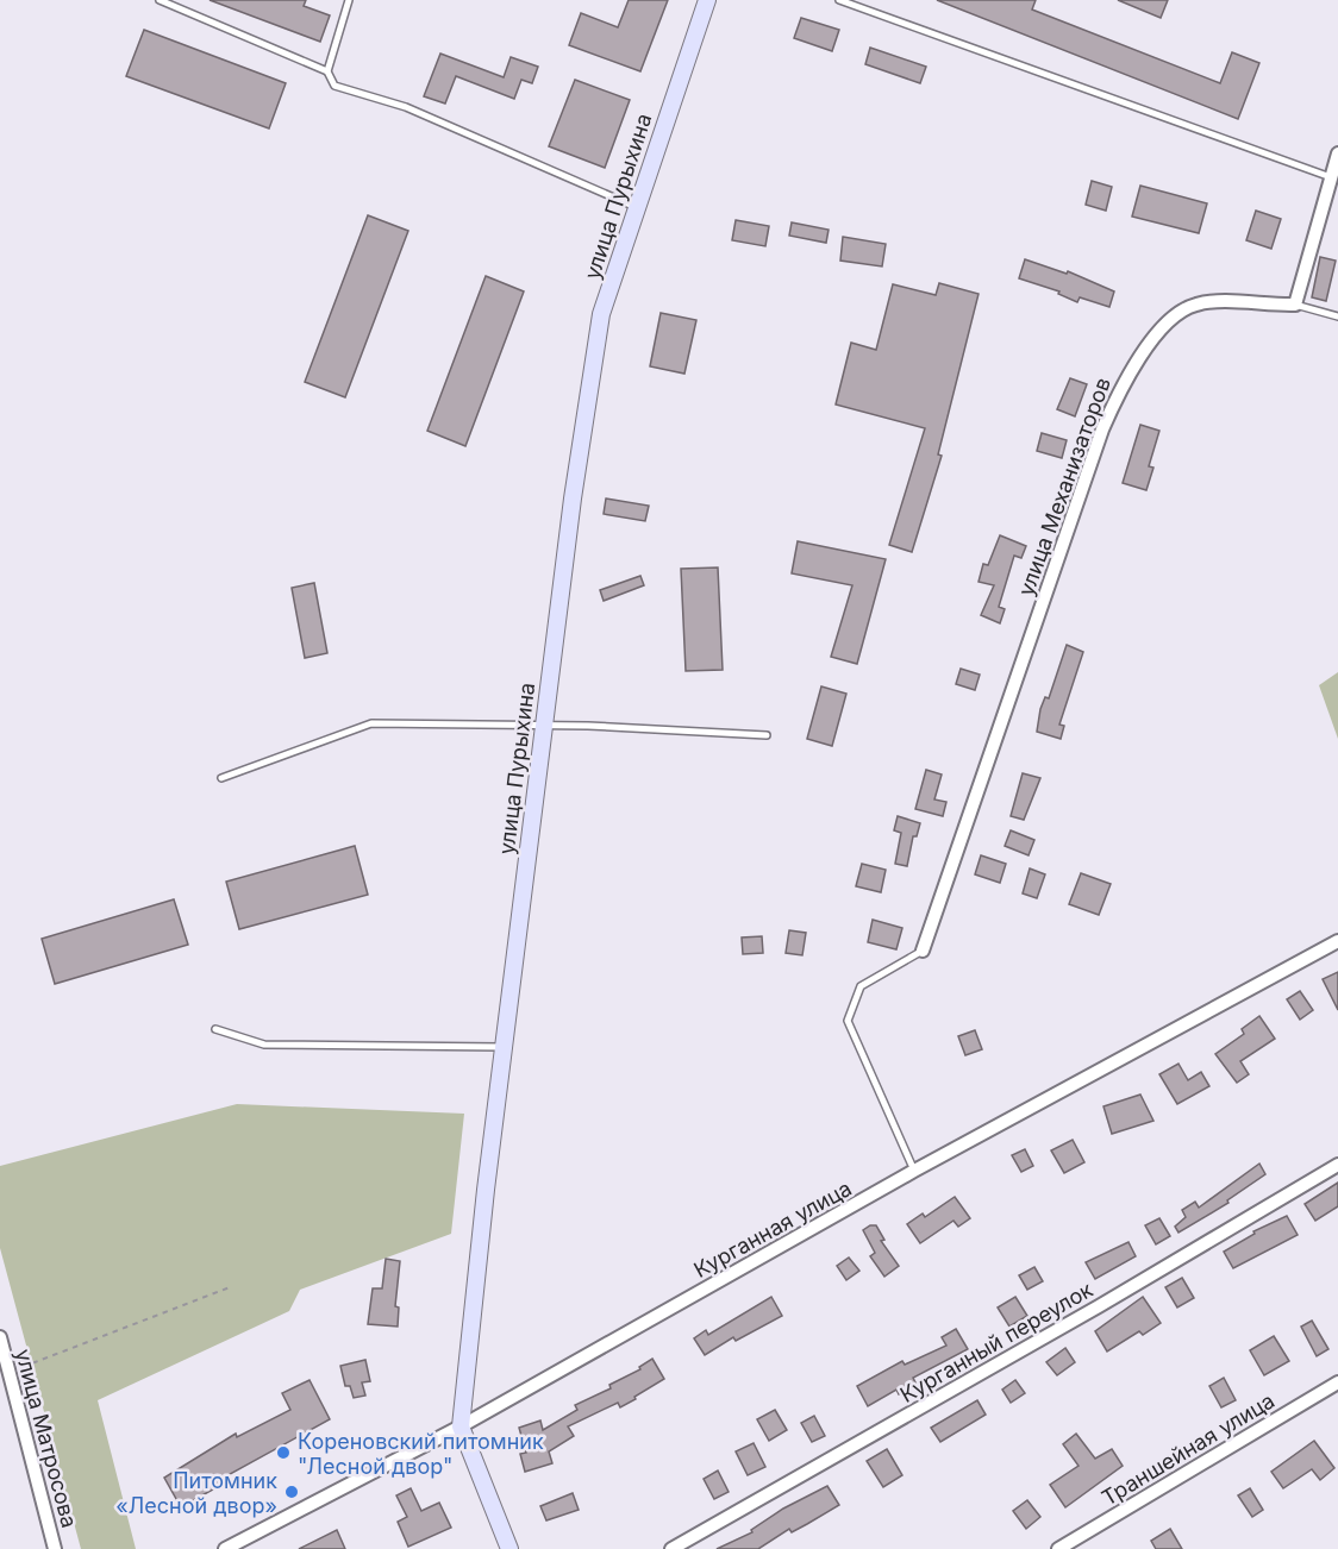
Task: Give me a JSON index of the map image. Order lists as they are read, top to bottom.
{
  "streets": {
    "street": [
      "улица Пурыхина",
      "улица Механизаторов",
      "Курганная улица",
      "Курганный переулок",
      "улица Матросова",
      "Траншейная улица"
    ]
  },
  "crossings": [
    ["улица Пурыхина", "Курганная улица"]
  ],
  "places": ["Кореновский питомник \"Лесной двор\"", "Питомник «Лесной двор»"]
}
